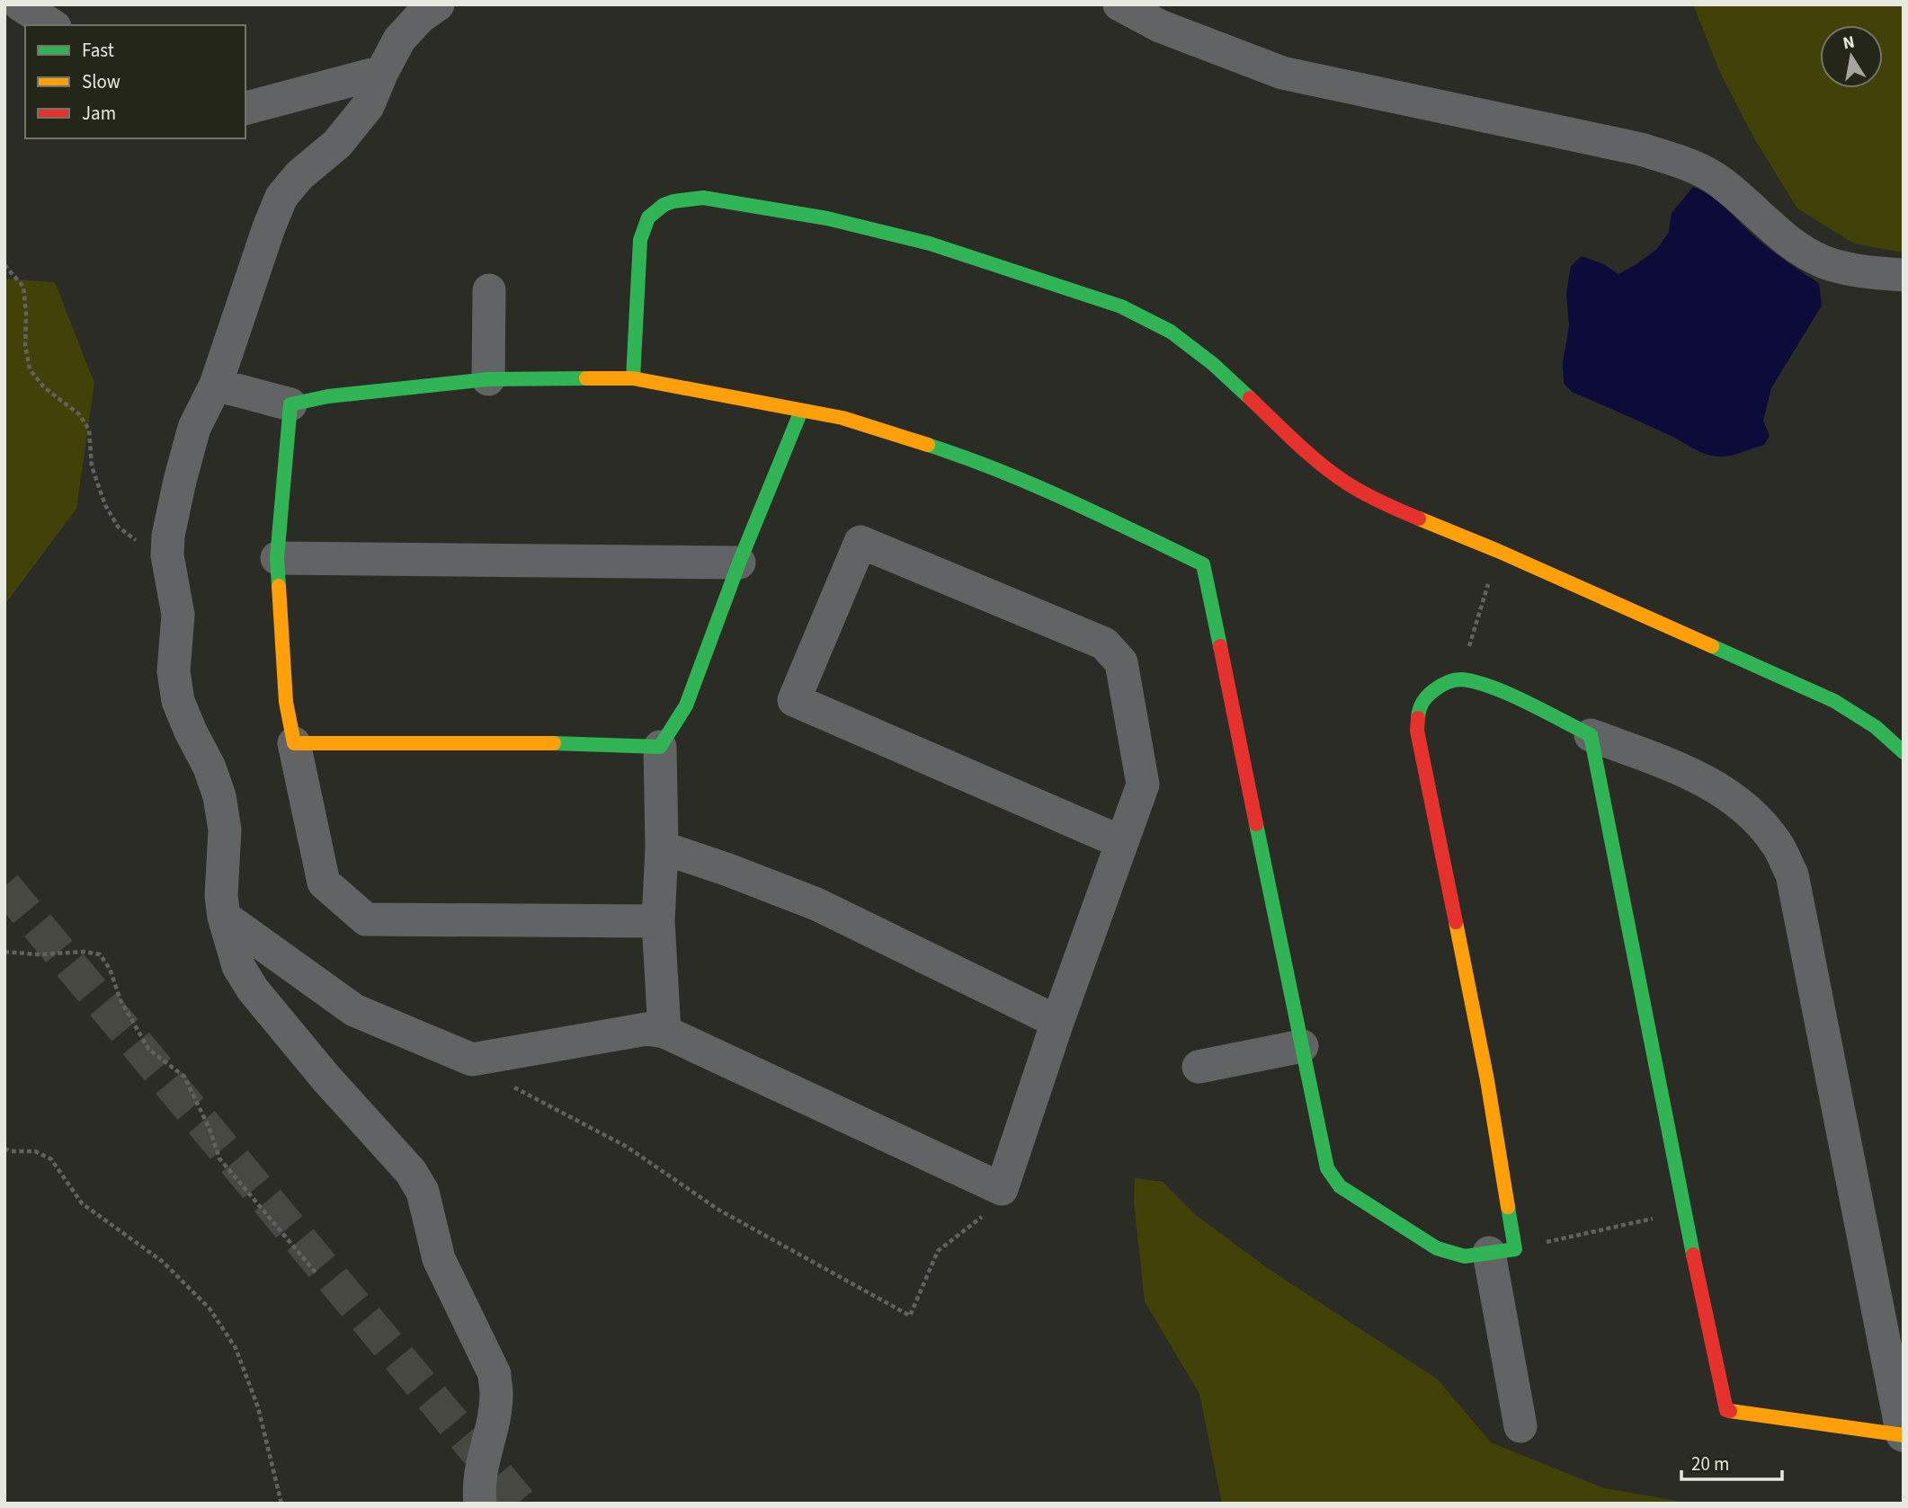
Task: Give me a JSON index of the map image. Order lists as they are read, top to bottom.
{
  "legend": ["Fast", "Slow", "Jam"],
  "scale_bar": "20 m",
  "north": "top"
}
